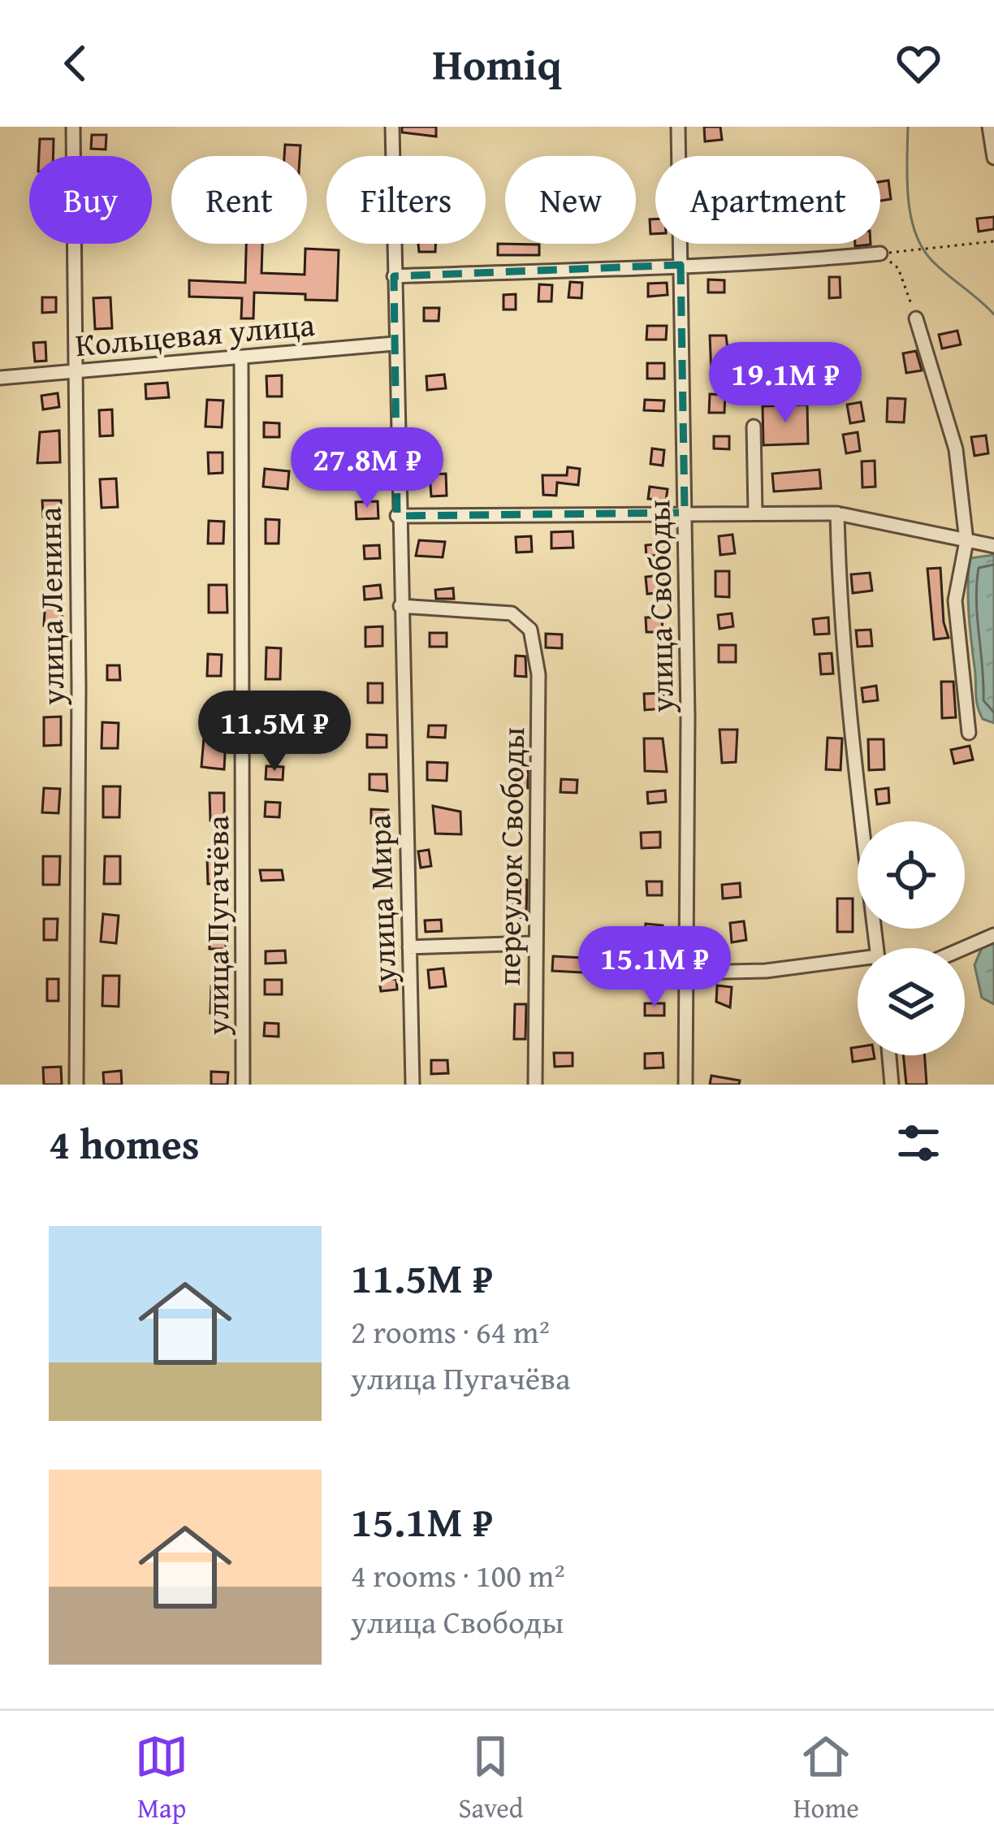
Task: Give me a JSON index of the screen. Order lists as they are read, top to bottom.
{
  "streets": {
    "street": [
      "Кольцевая улица",
      "улица Ленина",
      "улица Свободы",
      "переулок Свободы",
      "улица Мира",
      "улица Пугачёва"
    ]
  },
  "crossings": [
    ["Кольцевая улица", "улица Ленина"],
    ["Кольцевая улица", "улица Мира"],
    ["Кольцевая улица", "улица Пугачёва"],
    ["переулок Свободы", "улица Мира"]
  ],
  "page": {
    "header": "Homiq",
    "chip": [
      "Buy",
      "Rent",
      "Filters",
      "New",
      "Apartment"
    ],
    "price": [
      "19.1M ₽",
      "27.8M ₽",
      "11.5M ₽",
      "15.1M ₽"
    ],
    "heading": "4 homes",
    "list": [
      {
        "name": "11.5M ₽",
        "note": "2 rooms · 64 m² · улица Пугачёва"
      },
      {
        "name": "15.1M ₽",
        "note": "4 rooms · 100 m² · улица Свободы"
      }
    ],
    "tabs": ["Map", "Saved", "Home"]
  }
}
